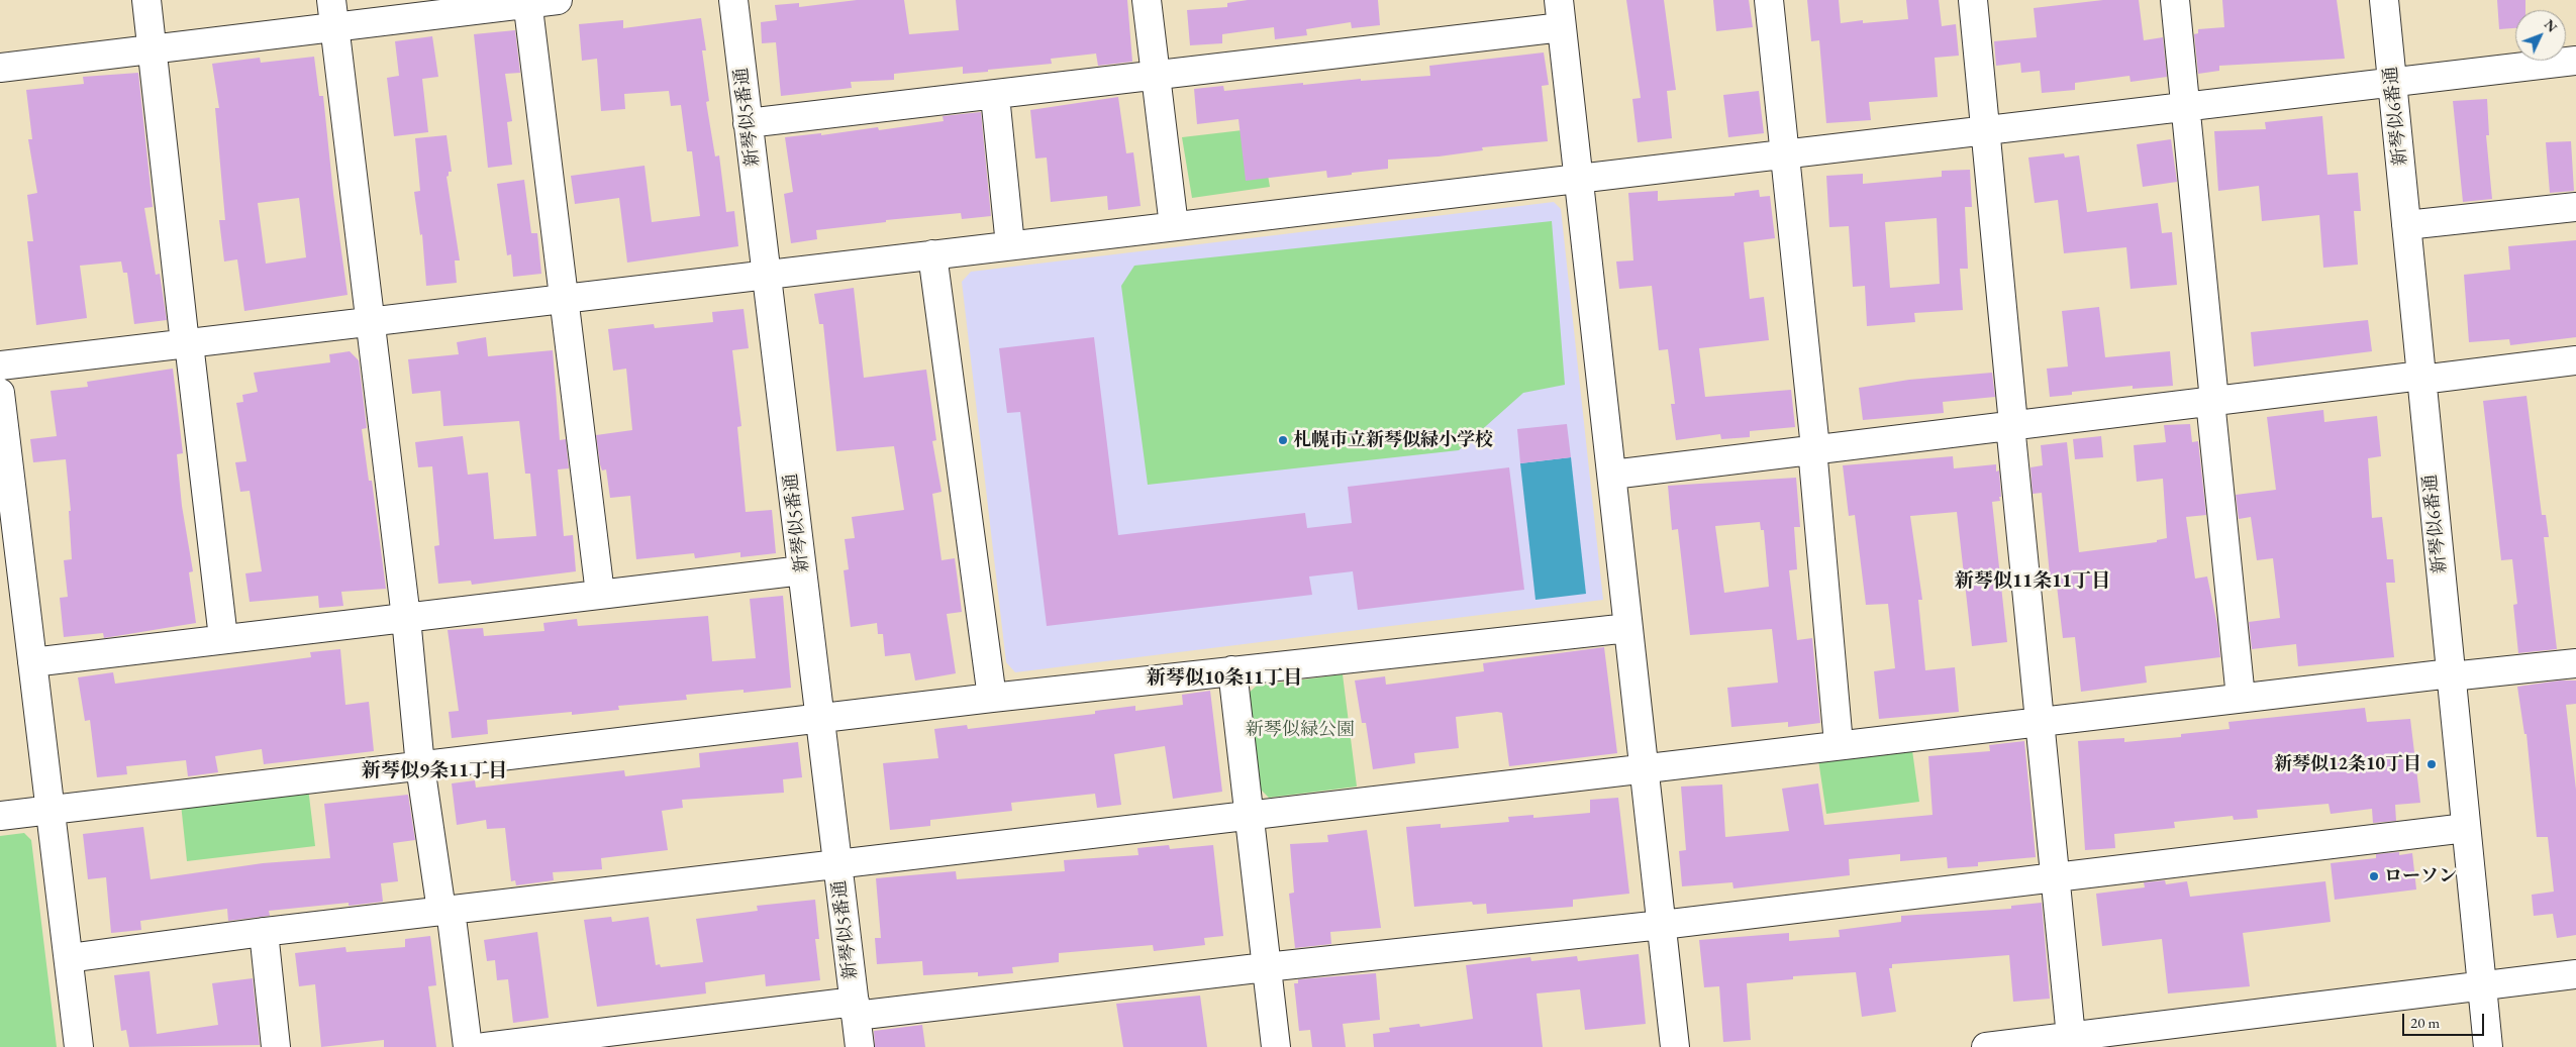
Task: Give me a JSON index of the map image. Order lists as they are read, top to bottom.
{
  "streets": {
    "street": ["新琴似6番通", "新琴似5番通"]
  },
  "districts": ["新琴似11条11丁目", "新琴似10条11丁目", "新琴似9条11丁目"],
  "parks": ["新琴似緑公園"],
  "places": ["札幌市立新琴似緑小学校", "新琴似12条10丁目", "ローソン"],
  "scale_bar": "20 m",
  "north": "top right"
}
